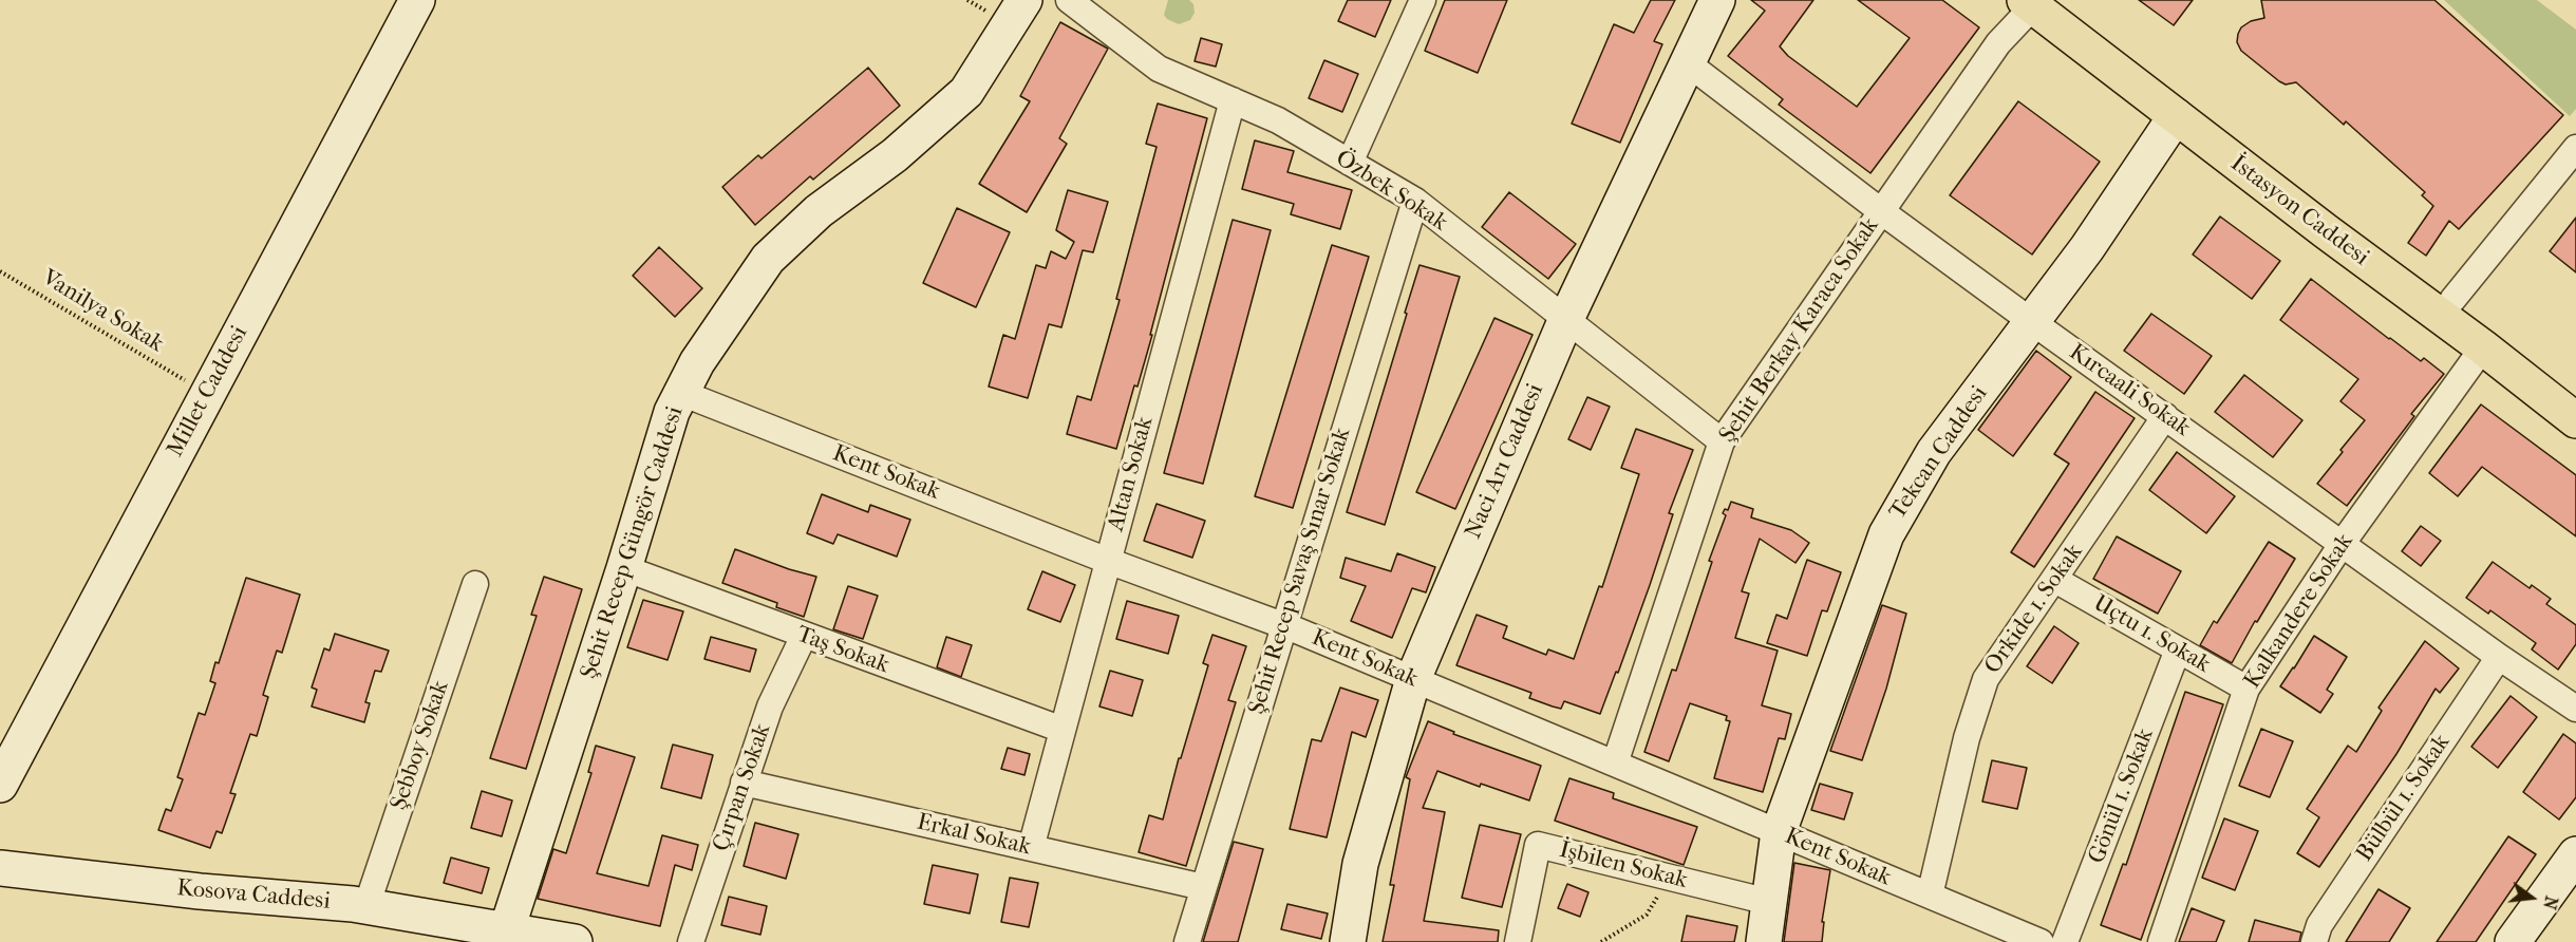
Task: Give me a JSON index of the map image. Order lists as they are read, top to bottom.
{
  "streets": {
    "main road": ["İstasyon Caddesi"],
    "street": [
      "Özbek Sokak",
      "Şehit Berkay Karaca Sokak",
      "Kırcaali Sokak",
      "Millet Caddesi",
      "Tekcan Caddesi",
      "Naci Arı Caddesi",
      "Kent Sokak",
      "Altan Sokak",
      "Şehit Recep Güngör Caddesi",
      "Şehit Recep Savaş Sınar Sokak",
      "Orkide 1. Sokak",
      "Kalkandere Sokak",
      "Uçtu 1. Sokak",
      "Taş Sokak",
      "Şebboy Sokak",
      "Çırpan Sokak",
      "Gönül 1. Sokak",
      "Bülbül 1. Sokak",
      "Erkal Sokak",
      "İşbilen Sokak",
      "Kosova Caddesi"
    ],
    "path": ["Vanilya Sokak"]
  },
  "crossings": [
    ["Özbek Sokak", "Şehit Berkay Karaca Sokak"],
    ["Özbek Sokak", "Naci Arı Caddesi"],
    ["Özbek Sokak", "Altan Sokak"],
    ["Özbek Sokak", "Şehit Recep Savaş Sınar Sokak"],
    ["İstasyon Caddesi", "Şehit Berkay Karaca Sokak"],
    ["İstasyon Caddesi", "Tekcan Caddesi"],
    ["İstasyon Caddesi", "Kalkandere Sokak"],
    ["Vanilya Sokak", "Millet Caddesi"],
    ["Şehit Berkay Karaca Sokak", "Kırcaali Sokak"],
    ["Şehit Berkay Karaca Sokak", "Kent Sokak"],
    ["Kırcaali Sokak", "Tekcan Caddesi"],
    ["Kırcaali Sokak", "Naci Arı Caddesi"],
    ["Kırcaali Sokak", "Orkide 1. Sokak"],
    ["Kırcaali Sokak", "Kalkandere Sokak"],
    ["Kırcaali Sokak", "Bülbül 1. Sokak"],
    ["Tekcan Caddesi", "Kent Sokak"],
    ["Tekcan Caddesi", "İşbilen Sokak"],
    ["Naci Arı Caddesi", "Kent Sokak"],
    ["Kent Sokak", "Altan Sokak"],
    ["Kent Sokak", "Şehit Recep Güngör Caddesi"],
    ["Kent Sokak", "Şehit Recep Savaş Sınar Sokak"],
    ["Kent Sokak", "Orkide 1. Sokak"],
    ["Altan Sokak", "Taş Sokak"],
    ["Altan Sokak", "Erkal Sokak"],
    ["Şehit Recep Güngör Caddesi", "Taş Sokak"],
    ["Şehit Recep Güngör Caddesi", "Kosova Caddesi"],
    ["Şehit Recep Savaş Sınar Sokak", "Erkal Sokak"],
    ["Orkide 1. Sokak", "Uçtu 1. Sokak"],
    ["Kalkandere Sokak", "Uçtu 1. Sokak"],
    ["Uçtu 1. Sokak", "Gönül 1. Sokak"],
    ["Taş Sokak", "Çırpan Sokak"],
    ["Şebboy Sokak", "Kosova Caddesi"],
    ["Çırpan Sokak", "Erkal Sokak"]
  ],
  "north": "right"
}
